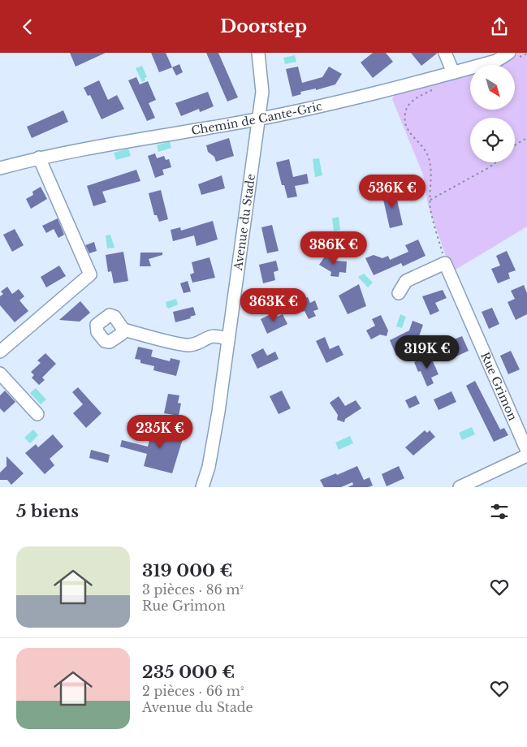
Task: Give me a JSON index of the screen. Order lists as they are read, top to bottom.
{
  "streets": {
    "street": ["Chemin de Cante-Gric", "Avenue du Stade", "Rue Grimon"]
  },
  "crossings": [
    ["Chemin de Cante-Gric", "Avenue du Stade"]
  ],
  "north": "bottom right",
  "page": {
    "header": "Doorstep",
    "price": [
      "536K €",
      "386K €",
      "363K €",
      "319K €",
      "235K €"
    ],
    "heading": "5 biens",
    "list": [
      {
        "name": "319 000 €",
        "note": "3 pièces · 86 m² · Rue Grimon"
      },
      {
        "name": "235 000 €",
        "note": "2 pièces · 66 m² · Avenue du Stade"
      }
    ]
  }
}
